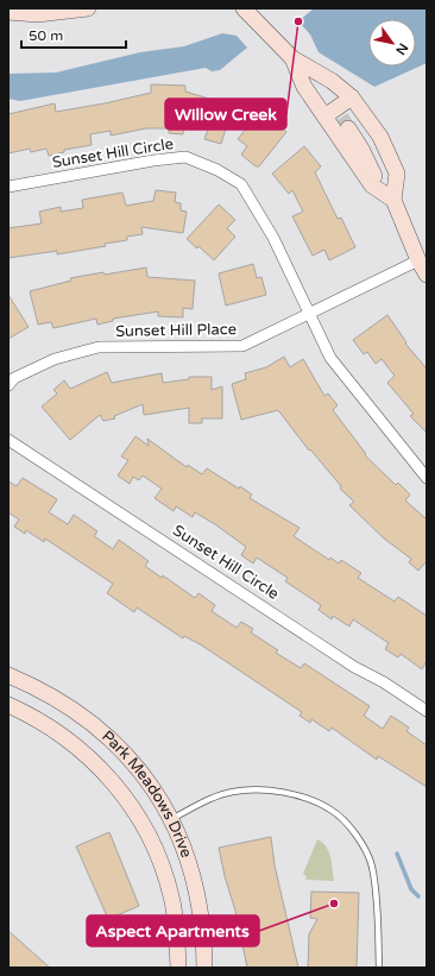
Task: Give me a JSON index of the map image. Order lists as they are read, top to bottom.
{
  "streets": {
    "main road": ["Park Meadows Drive"],
    "street": ["Sunset Hill Circle", "Sunset Hill Place"]
  },
  "crossings": [
    ["Sunset Hill Circle", "Sunset Hill Place"]
  ],
  "places": ["Willow Creek", "Aspect Apartments"],
  "scale_bar": "50 m",
  "north": "bottom right"
}
